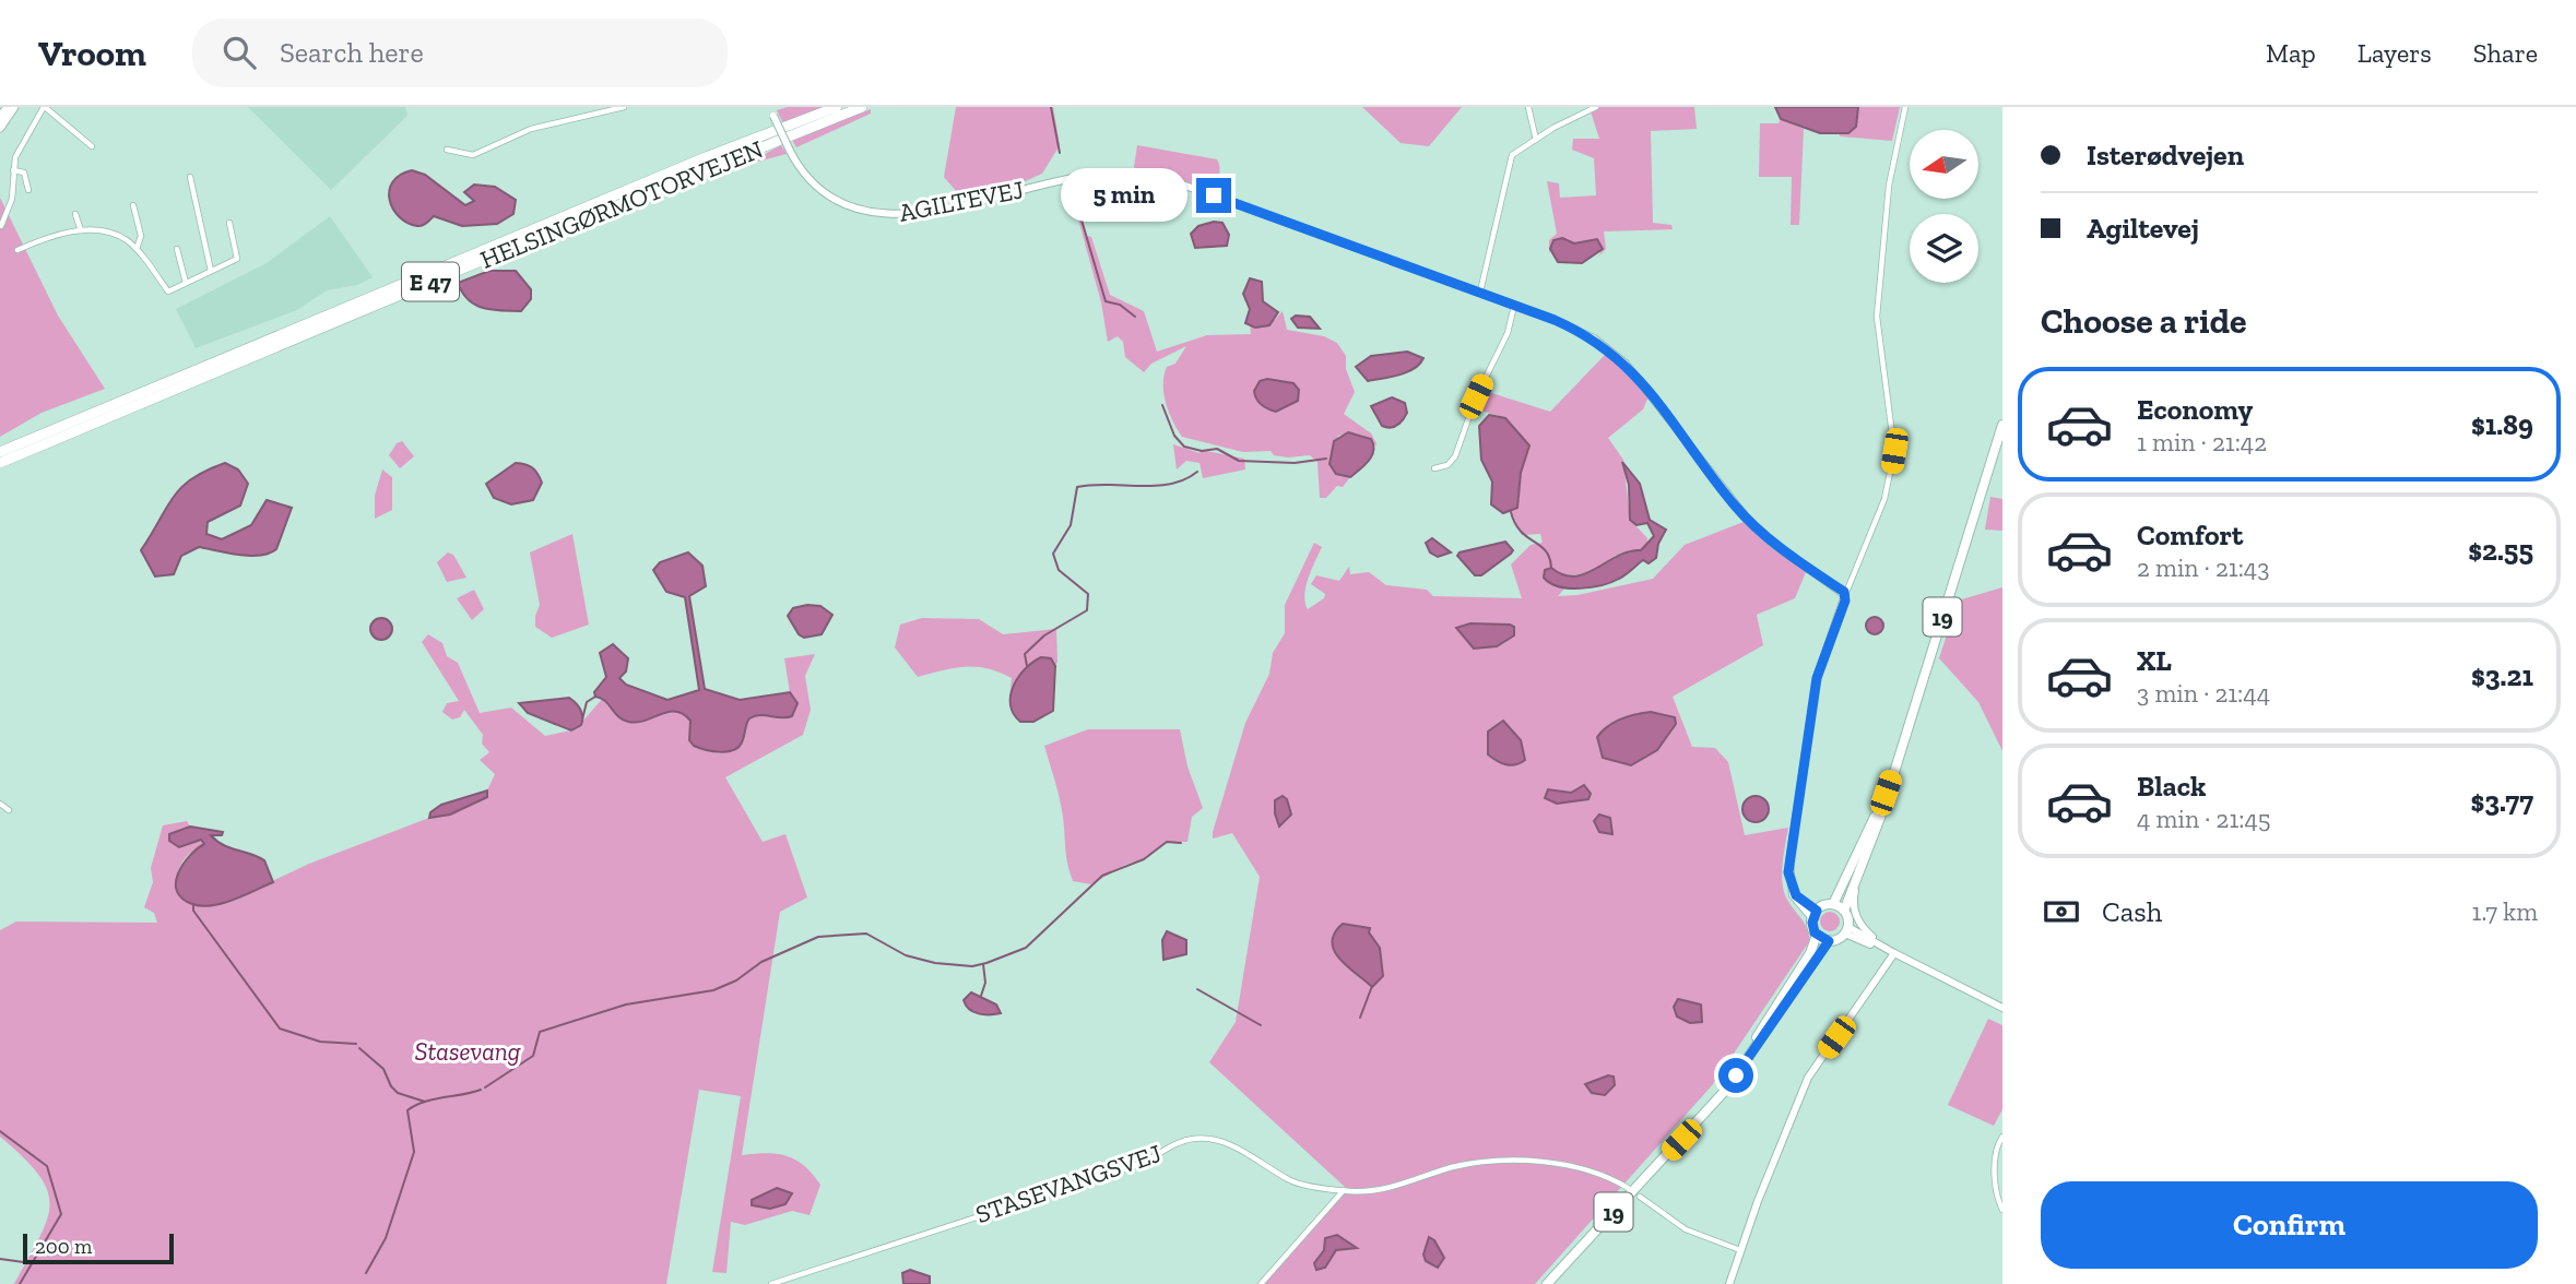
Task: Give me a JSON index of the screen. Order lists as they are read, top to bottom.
{
  "streets": {
    "highway": ["HELSINGØRMOTORVEJEN", "E 47"],
    "main road": ["19"],
    "street": ["AGILTEVEJ", "STASEVANGSVEJ"]
  },
  "parks": ["Stasevang"],
  "scale_bar": "200 m",
  "north": "left",
  "page": {
    "header": "Vroom",
    "search": "Search here",
    "nav": ["Map", "Layers", "Share"],
    "banner": ["Isterødvejen", "Agiltevej"],
    "bubble": "5 min",
    "heading": "Choose a ride",
    "list": [
      {
        "name": "Economy",
        "note": "1 min · 21:42",
        "value": "$1.89"
      },
      {
        "name": "Comfort",
        "note": "2 min · 21:43",
        "value": "$2.55"
      },
      {
        "name": "XL",
        "note": "3 min · 21:44",
        "value": "$3.21"
      },
      {
        "name": "Black",
        "note": "4 min · 21:45",
        "value": "$3.77"
      }
    ],
    "pay": ["Cash", "1.7 km"],
    "buttons": "Confirm",
    "scale": "200 m"
  }
}
